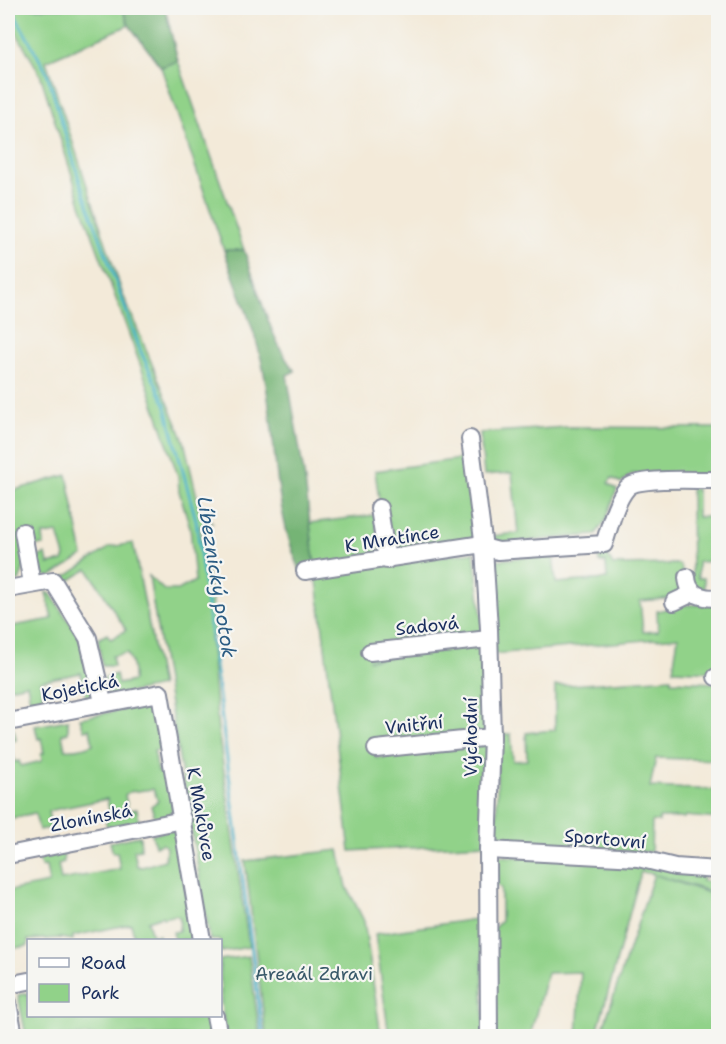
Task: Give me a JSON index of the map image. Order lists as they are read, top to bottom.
{
  "streets": {
    "street": [
      "K Mratínce",
      "Sadová",
      "Kojetická",
      "Vnitřní",
      "Východní",
      "K Makůvce",
      "Zlonínská",
      "Sportovní"
    ]
  },
  "crossings": [
    ["K Mratínce", "Východní"],
    ["Sadová", "Východní"],
    ["Kojetická", "K Makůvce"],
    ["Vnitřní", "Východní"],
    ["Východní", "Sportovní"],
    ["K Makůvce", "Zlonínská"]
  ],
  "water": ["Líbeznický potok"],
  "parks": ["Areaál Zdravi"],
  "legend": ["Road", "Park"]
}
